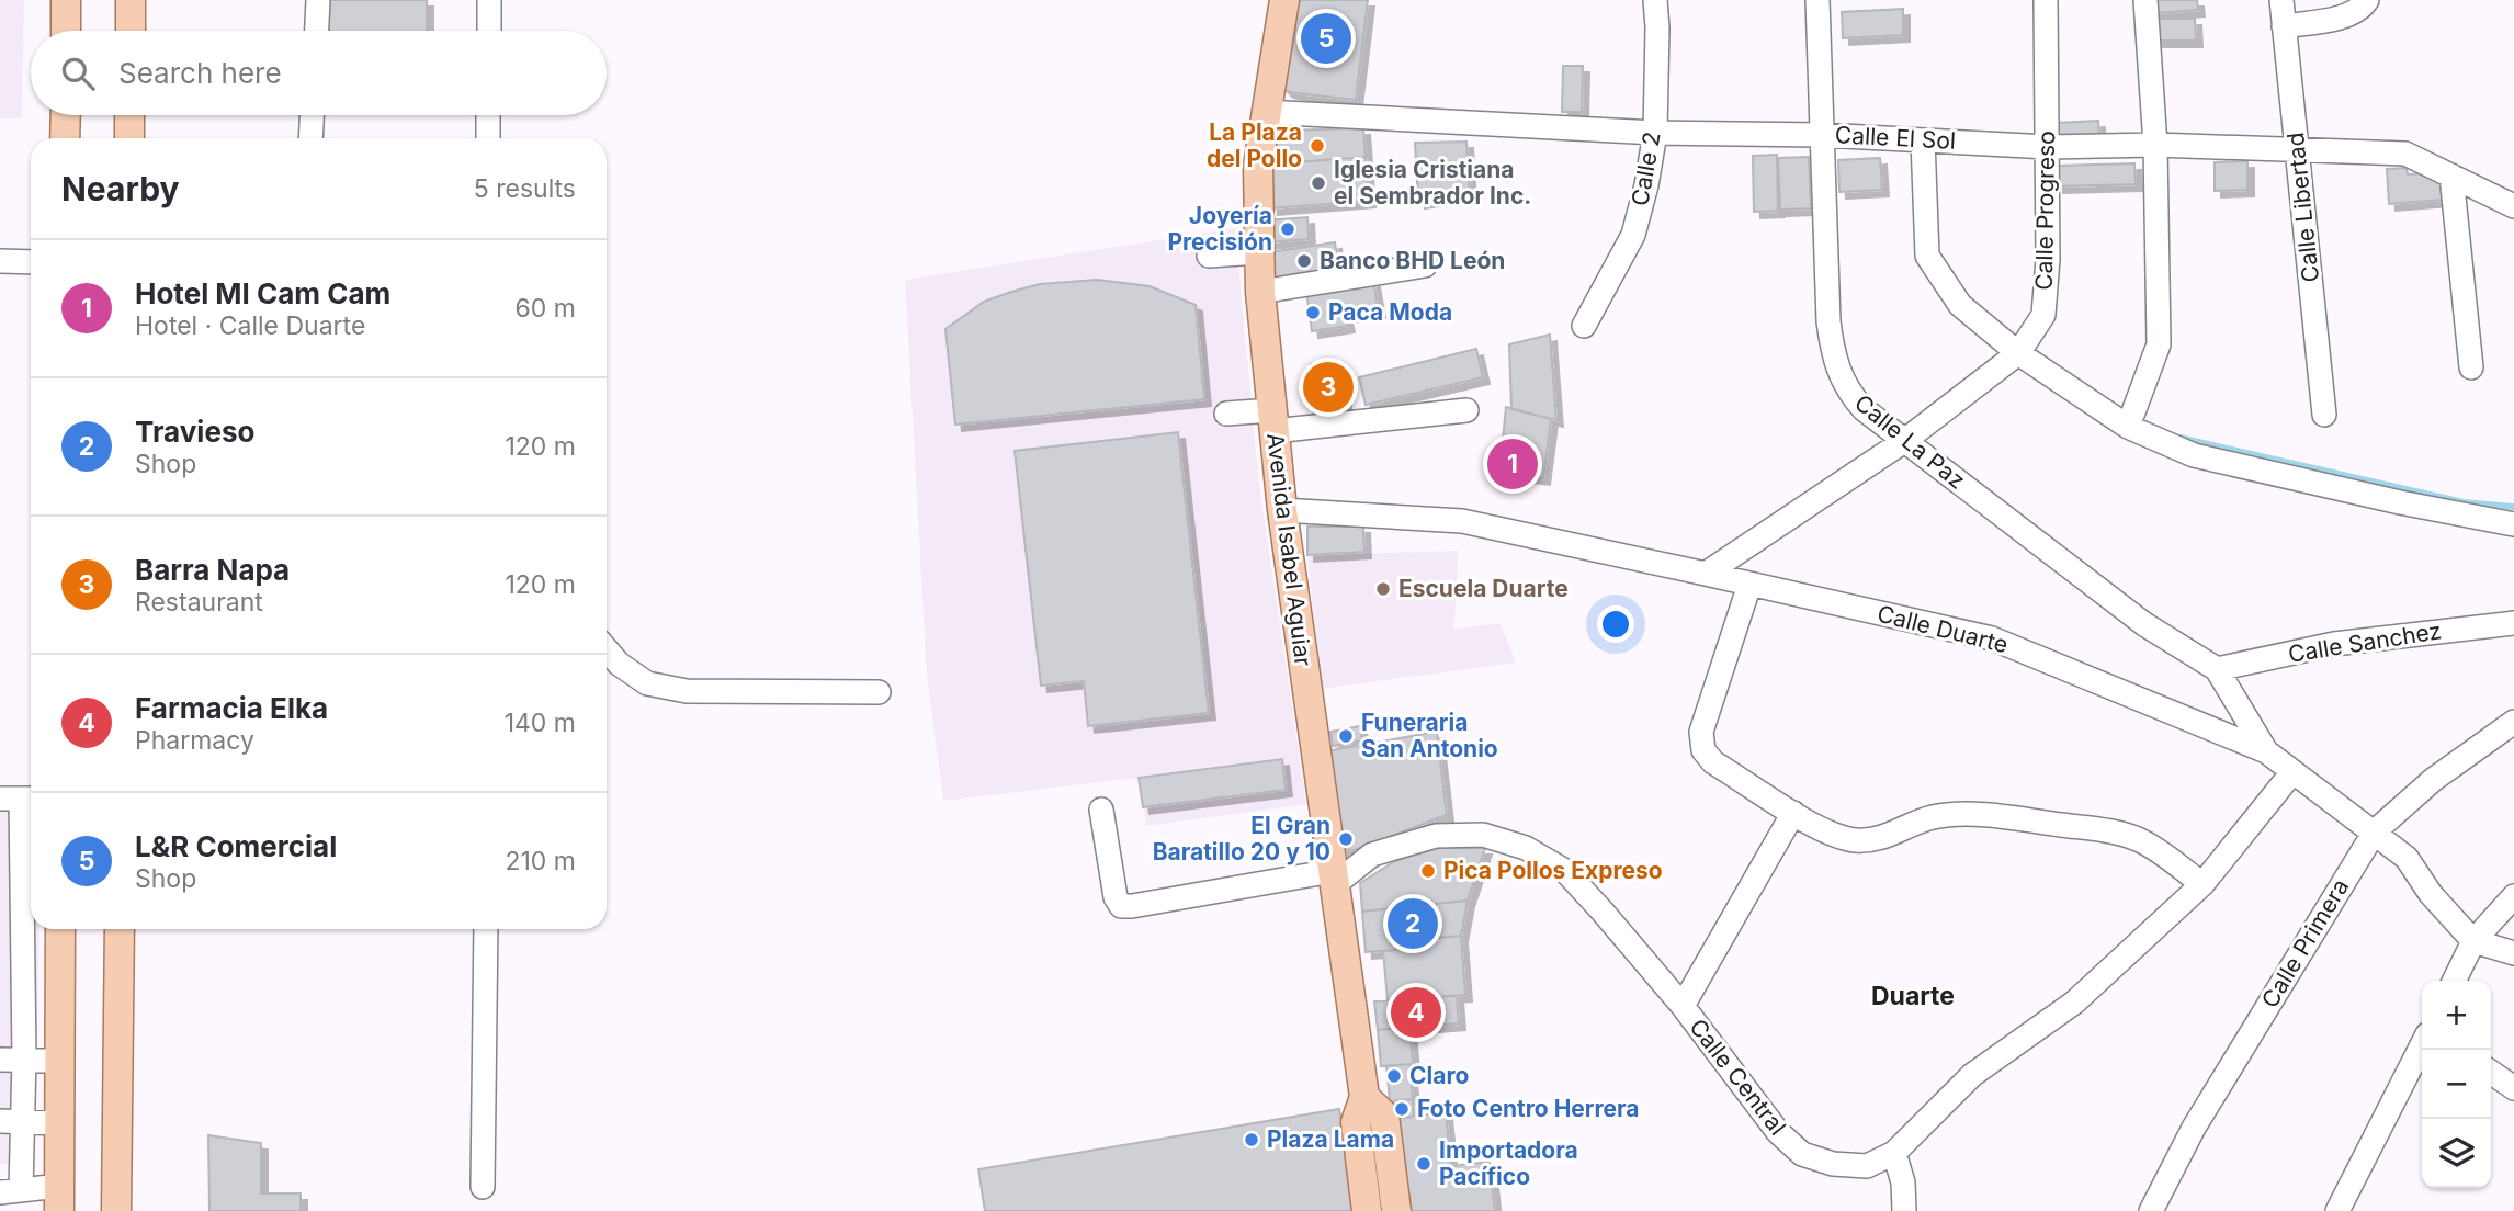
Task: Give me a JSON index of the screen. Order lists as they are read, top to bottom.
{
  "streets": {
    "main road": ["Avenida Isabel Aguiar"],
    "street": [
      "Calle El Sol",
      "Calle 2",
      "Calle Libertad",
      "Calle Progreso",
      "Calle La Paz",
      "Calle Duarte",
      "Calle Sanchez",
      "Calle Primera",
      "Calle Central"
    ]
  },
  "crossings": [
    ["Calle El Sol", "Calle 2"],
    ["Calle El Sol", "Calle Libertad"],
    ["Calle El Sol", "Calle Progreso"],
    ["Calle El Sol", "Calle La Paz"],
    ["Calle El Sol", "Avenida Isabel Aguiar"],
    ["Calle Progreso", "Calle La Paz"],
    ["Calle Progreso", "Calle Duarte"],
    ["Calle La Paz", "Calle Sanchez"],
    ["Avenida Isabel Aguiar", "Calle Duarte"],
    ["Avenida Isabel Aguiar", "Calle Central"],
    ["Calle Duarte", "Calle Primera"],
    ["Calle Duarte", "Calle Central"]
  ],
  "districts": ["Duarte"],
  "places": [
    "La Plaza del Pollo",
    "Iglesia Cristiana el Sembrador Inc.",
    "Joyería Precisión",
    "Banco BHD León",
    "Paca Moda",
    "Escuela Duarte",
    "Funeraria San Antonio",
    "El Gran Baratillo 20 y 10",
    "Pica Pollos Expreso",
    "Claro",
    "Foto Centro Herrera",
    "Plaza Lama",
    "Importadora Pacífico"
  ],
  "page": {
    "pins": [
      "5",
      "3",
      "1",
      "2",
      "4"
    ],
    "search": "Search here",
    "heading": ["Nearby", "5 results"],
    "list": [
      {
        "mark": "1",
        "name": "Hotel MI Cam Cam",
        "note": "Hotel · Calle Duarte",
        "value": "60 m"
      },
      {
        "mark": "2",
        "name": "Travieso",
        "note": "Shop",
        "value": "120 m"
      },
      {
        "mark": "3",
        "name": "Barra Napa",
        "note": "Restaurant",
        "value": "120 m"
      },
      {
        "mark": "4",
        "name": "Farmacia Elka",
        "note": "Pharmacy",
        "value": "140 m"
      },
      {
        "mark": "5",
        "name": "L&R Comercial",
        "note": "Shop",
        "value": "210 m"
      }
    ],
    "map_buttons": ["+", "−"]
  }
}
